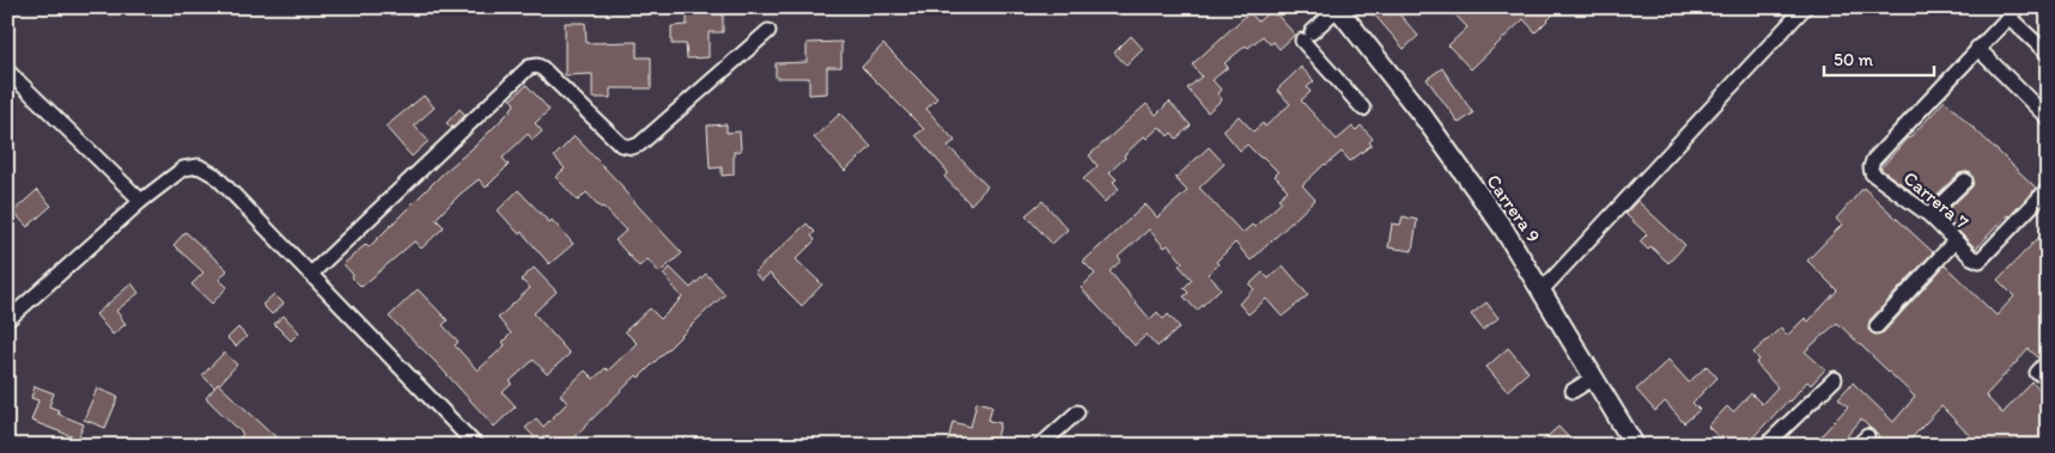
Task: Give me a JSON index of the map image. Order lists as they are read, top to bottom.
{
  "streets": {
    "main road": ["Carrera 9"],
    "street": ["Carrera 7"]
  },
  "scale_bar": "50 m"
}
